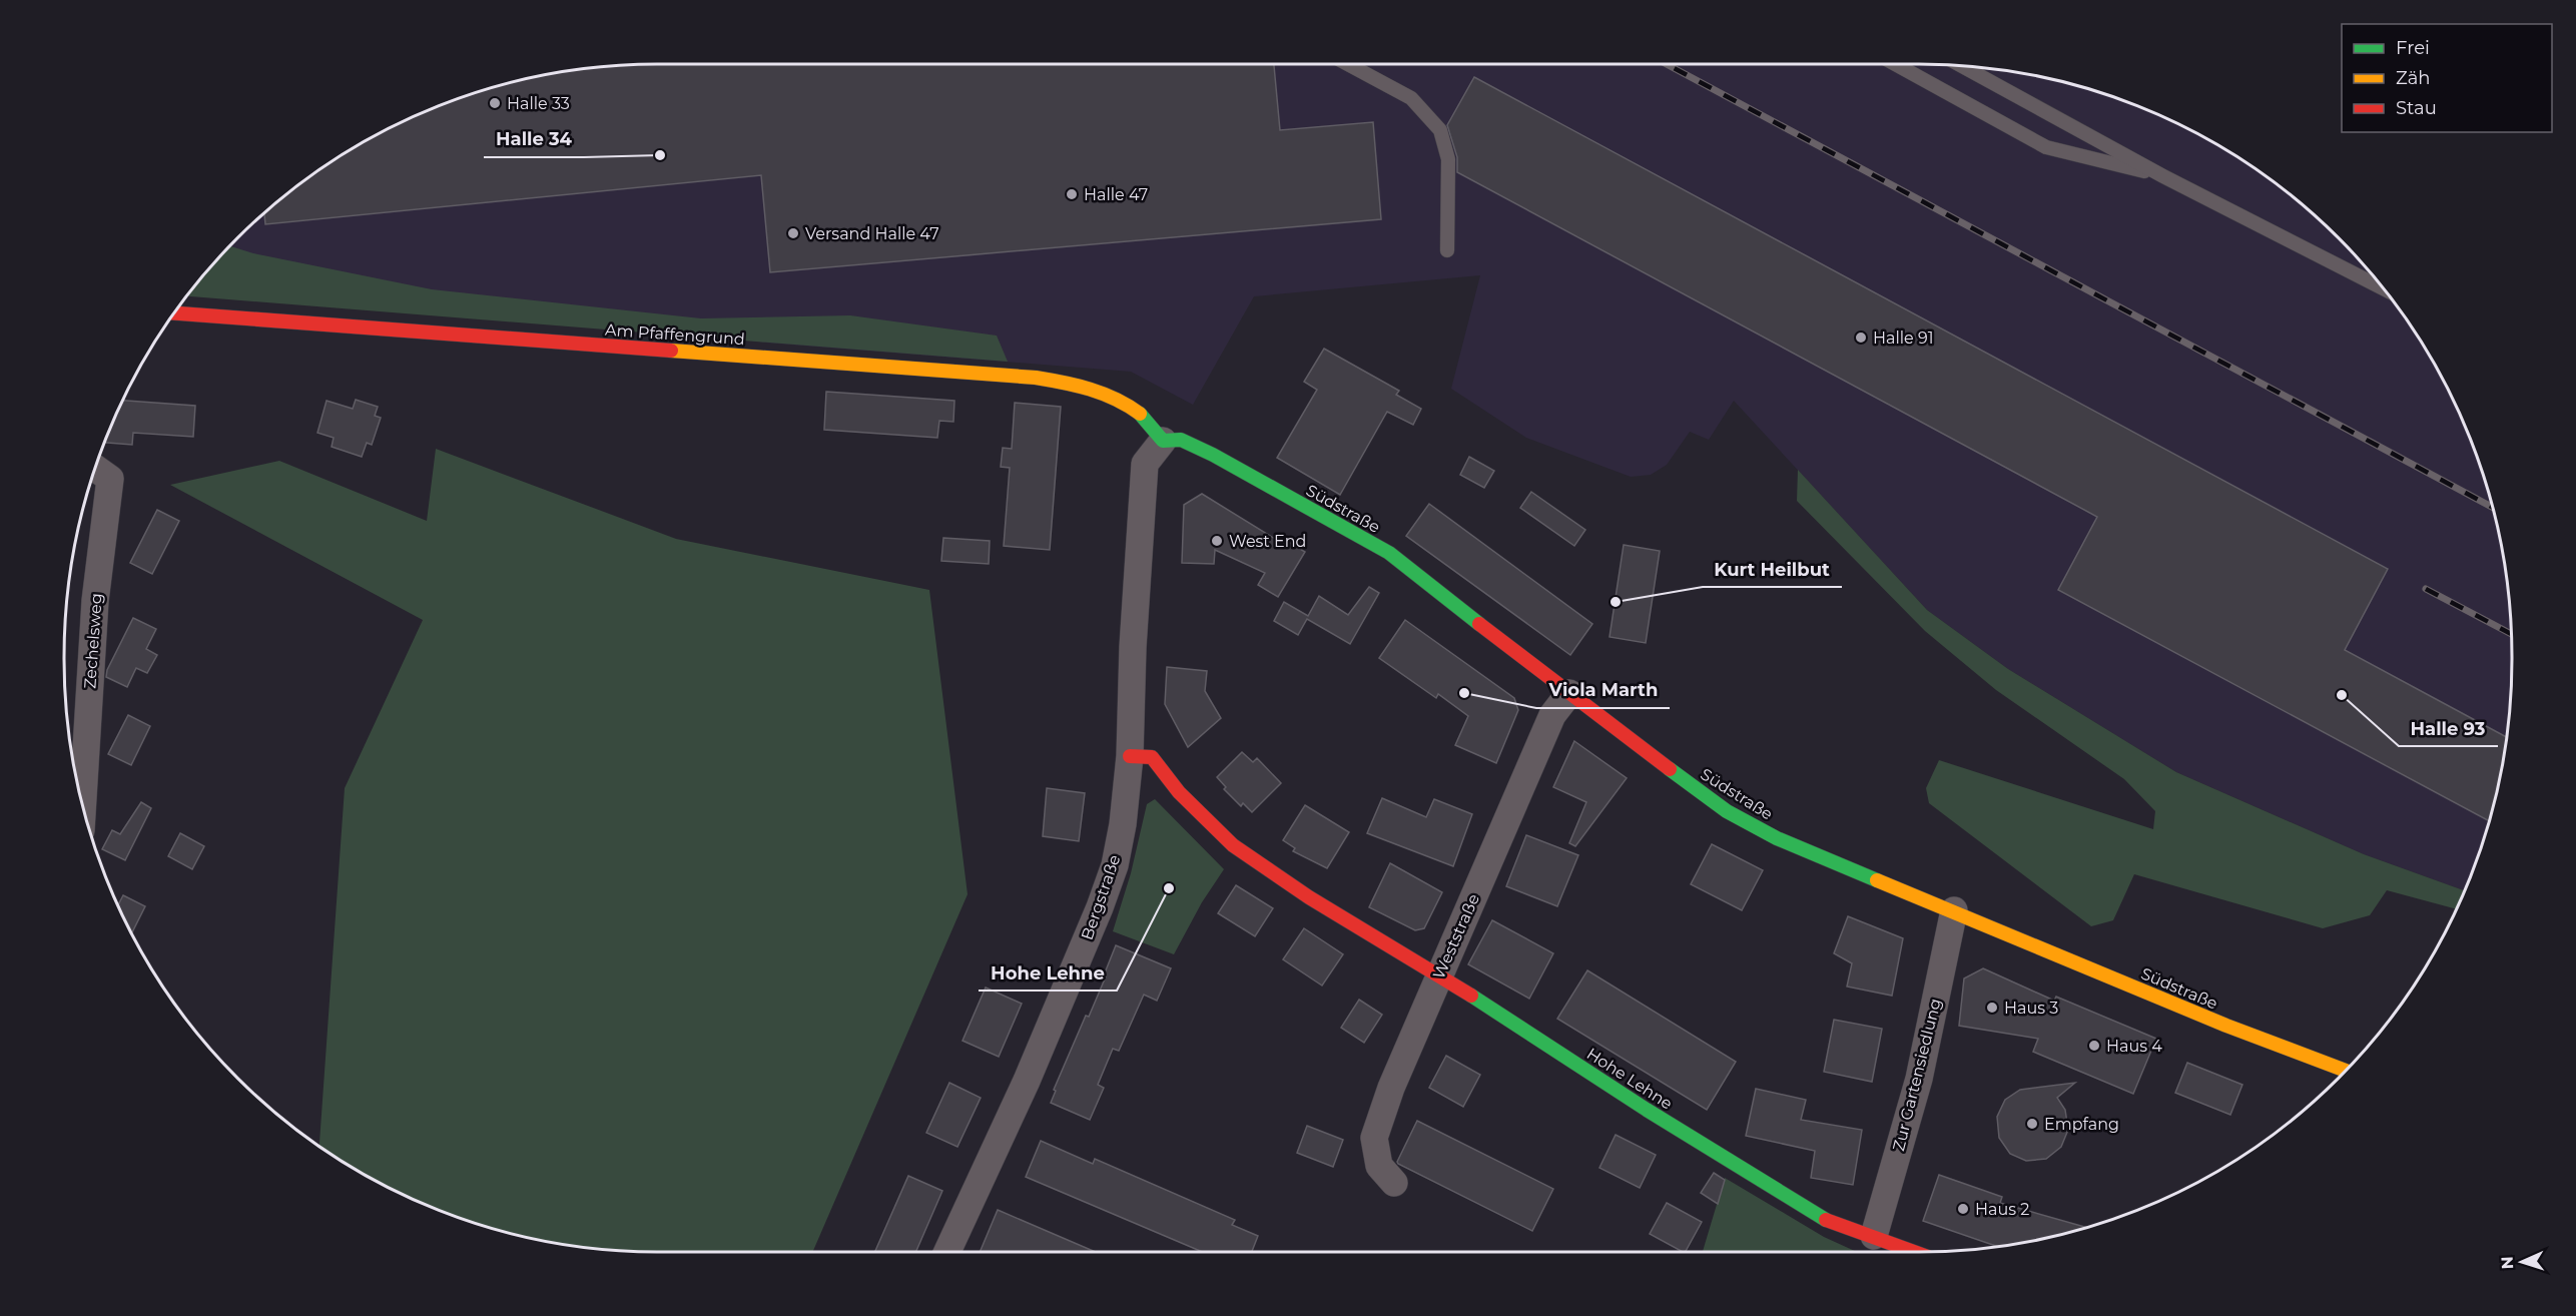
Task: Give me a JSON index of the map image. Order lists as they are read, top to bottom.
{
  "streets": {
    "street": [
      "Am Pfaffengrund",
      "Südstraße",
      "Zechelsweg",
      "Bergstraße",
      "Weststraße",
      "Zur Gartensiedlung",
      "Hohe Lehne"
    ]
  },
  "crossings": [
    ["Am Pfaffengrund", "Südstraße"],
    ["Am Pfaffengrund", "Bergstraße"],
    ["Südstraße", "Bergstraße"],
    ["Südstraße", "Weststraße"],
    ["Südstraße", "Zur Gartensiedlung"],
    ["Bergstraße", "Hohe Lehne"],
    ["Weststraße", "Hohe Lehne"],
    ["Zur Gartensiedlung", "Hohe Lehne"]
  ],
  "places": [
    "Halle 33",
    "Halle 34",
    "Halle 47",
    "Versand Halle 47",
    "Halle 91",
    "West End",
    "Kurt Heilbut",
    "Viola Marth",
    "Halle 93",
    "Hohe Lehne",
    "Haus 3",
    "Haus 4",
    "Empfang",
    "Haus 2"
  ],
  "legend": ["Frei", "Zäh", "Stau"],
  "north": "left"
}
